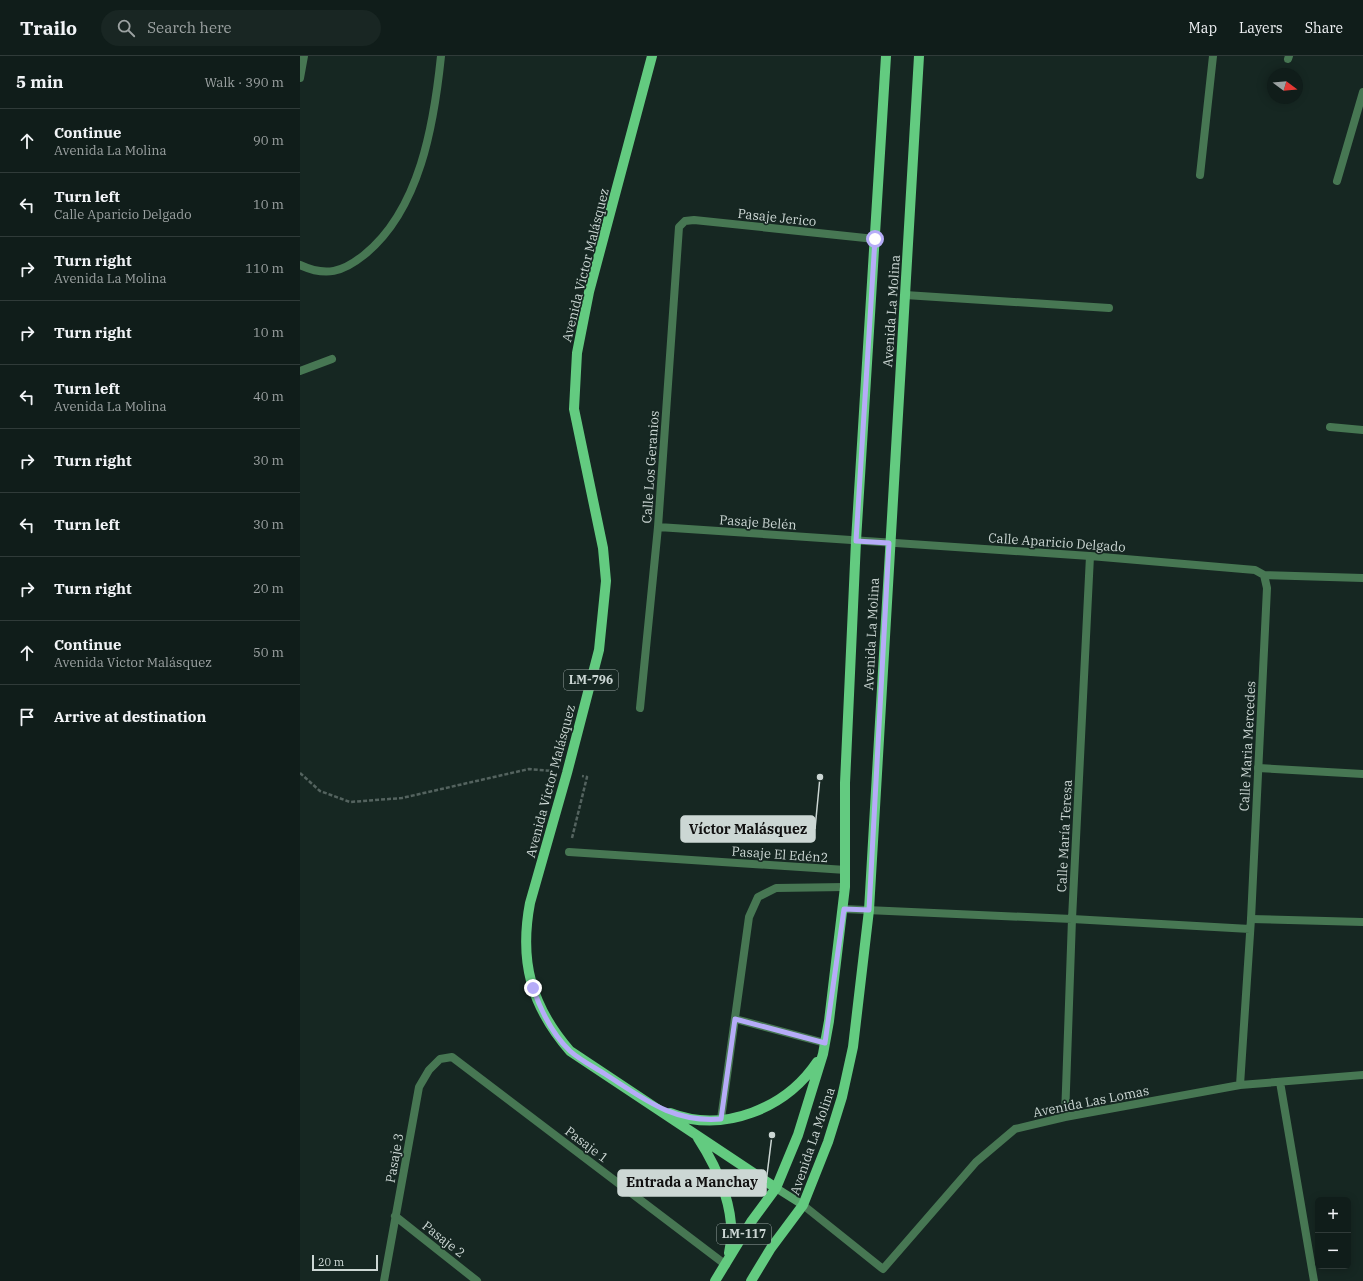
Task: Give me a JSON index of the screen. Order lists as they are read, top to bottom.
{
  "streets": {
    "main road": [
      "Avenida Victor Malásquez",
      "Avenida La Molina",
      "LM-796",
      "LM-117"
    ],
    "street": [
      "Pasaje Jerico",
      "Calle Los Geranios",
      "Pasaje Belén",
      "Calle Aparicio Delgado",
      "Calle Maria Mercedes",
      "Calle María Teresa",
      "Pasaje El Edén2",
      "Avenida Las Lomas",
      "Pasaje 1",
      "Pasaje 3",
      "Pasaje 2"
    ]
  },
  "crossings": [
    ["Pasaje Jerico", "Avenida La Molina"],
    ["Pasaje Jerico", "Calle Los Geranios"],
    ["Avenida Victor Malásquez", "Avenida La Molina"],
    ["Avenida Victor Malásquez", "LM-796"],
    ["Avenida Victor Malásquez", "LM-117"],
    ["Avenida La Molina", "Pasaje Belén"],
    ["Avenida La Molina", "Calle Aparicio Delgado"],
    ["Avenida La Molina", "LM-796"],
    ["Avenida La Molina", "Pasaje El Edén2"],
    ["Avenida La Molina", "Avenida Las Lomas"],
    ["Avenida La Molina", "LM-117"],
    ["Calle Los Geranios", "Pasaje Belén"],
    ["Pasaje Belén", "Calle Aparicio Delgado"],
    ["Calle Aparicio Delgado", "Calle Maria Mercedes"],
    ["Calle Aparicio Delgado", "Calle María Teresa"],
    ["LM-796", "Avenida Las Lomas"],
    ["LM-796", "LM-117"],
    ["Calle Maria Mercedes", "Avenida Las Lomas"],
    ["Calle María Teresa", "Avenida Las Lomas"],
    ["Avenida Las Lomas", "LM-117"],
    ["Pasaje 1", "Pasaje 3"],
    ["Pasaje 1", "LM-117"],
    ["Pasaje 3", "Pasaje 2"]
  ],
  "places": ["Víctor Malásquez", "Entrada a Manchay"],
  "scale_bar": "20 m",
  "north": "right",
  "page": {
    "header": "Trailo",
    "search": "Search here",
    "nav": ["Map", "Layers", "Share"],
    "heading": ["5 min", "Walk · 390 m"],
    "list": [
      ["Continue", "Avenida La Molina", "90 m"],
      ["Turn left", "Calle Aparicio Delgado", "10 m"],
      ["Turn right", "Avenida La Molina", "110 m"],
      ["Turn right", "10 m"],
      ["Turn left", "Avenida La Molina", "40 m"],
      ["Turn right", "30 m"],
      ["Turn left", "30 m"],
      ["Turn right", "20 m"],
      ["Continue", "Avenida Victor Malásquez", "50 m"],
      "Arrive at destination"
    ],
    "map_buttons": ["+", "−"],
    "scale": "20 m"
  }
}
